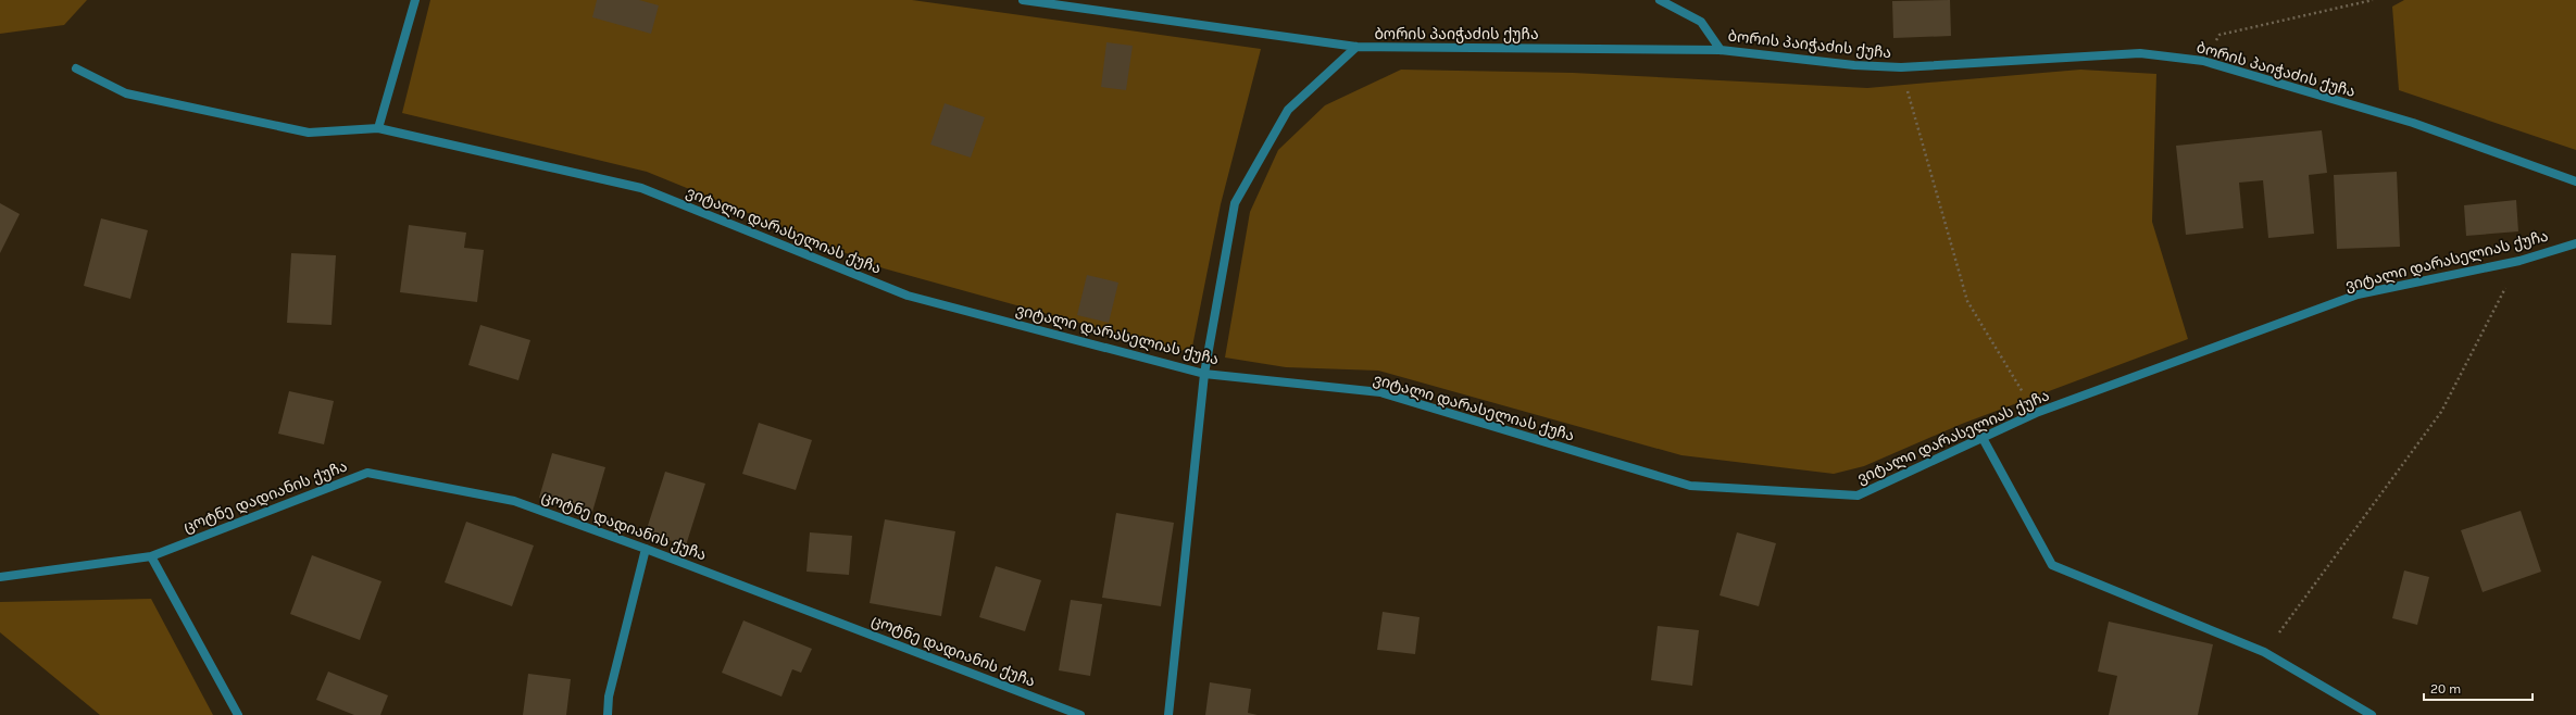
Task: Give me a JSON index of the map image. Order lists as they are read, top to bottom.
{
  "streets": {
    "street": ["ბორის პაიჭაძის ქუჩა", "ვიტალი დარასელიას ქუჩა", "ცოტნე დადიანის ქუჩა"]
  },
  "scale_bar": "20 m"
}
